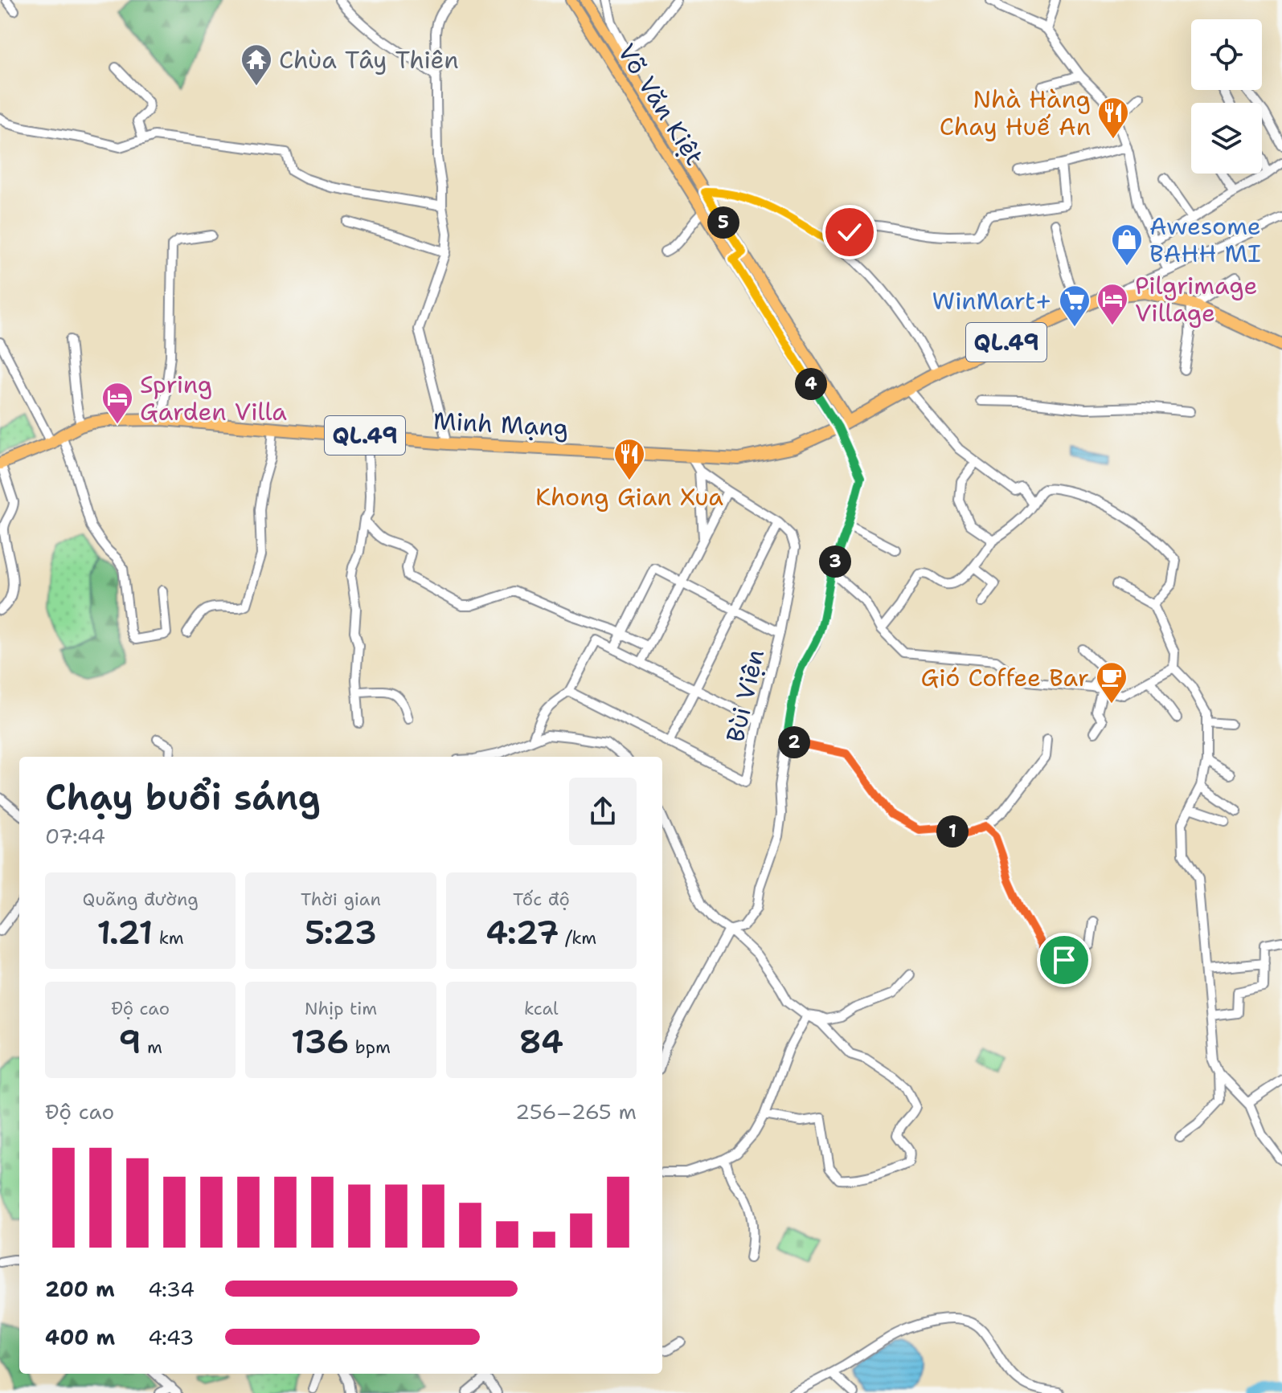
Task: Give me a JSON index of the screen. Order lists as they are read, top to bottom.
{
  "streets": {
    "highway": ["QL.49", "Minh Mạng"],
    "main road": ["Võ Văn Kiệt"],
    "street": ["Bùi Viện"]
  },
  "crossings": [
    ["Võ Văn Kiệt", "QL.49"],
    ["Võ Văn Kiệt", "Minh Mạng"],
    ["QL.49", "Minh Mạng"]
  ],
  "places": {
    "temple": ["Chùa Tây Thiên"],
    "restaurant": ["Nhà Hàng Chay Huế An", "Khong Gian Xua"],
    "shop": ["Awesome BAHH MI"],
    "hotel": ["Pilgrimage Village", "Spring Garden Villa"],
    "supermarket": ["WinMart+"],
    "cafe": ["Gió Coffee Bar"]
  },
  "page": {
    "pins": [
      "5",
      "4",
      "3",
      "2",
      "1"
    ],
    "heading": ["Chạy buổi sáng", "07:44"],
    "stats": [
      ["Quãng đường", "1.21 km"],
      ["Thời gian", "5:23"],
      ["Tốc độ", "4:27 /km"],
      ["Độ cao", "9 m"],
      ["Nhịp tim", "136 bpm"],
      ["kcal", "84"]
    ],
    "chart": ["Độ cao", "256–265 m"],
    "list": [
      {
        "name": "200 m",
        "note": "4:34"
      },
      {
        "name": "400 m",
        "note": "4:43"
      }
    ]
  }
}
